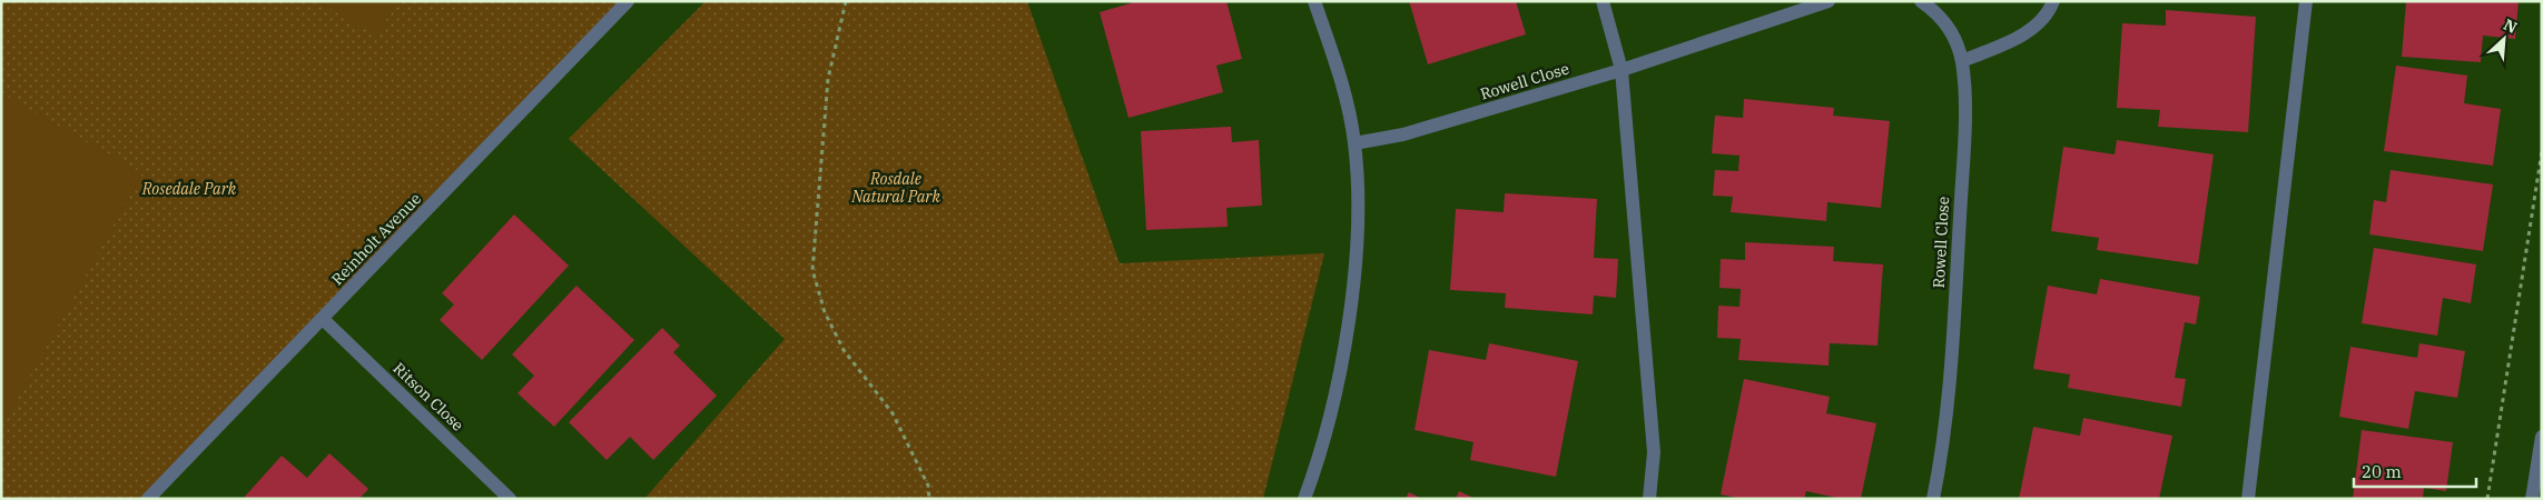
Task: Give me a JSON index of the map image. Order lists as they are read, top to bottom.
{
  "streets": {
    "street": ["Rowell Close", "Reinholt Avenue", "Ritson Close"]
  },
  "crossings": [
    ["Reinholt Avenue", "Ritson Close"]
  ],
  "parks": ["Rosdale Natural Park", "Rosedale Park"],
  "scale_bar": "20 m",
  "north": "top right"
}
